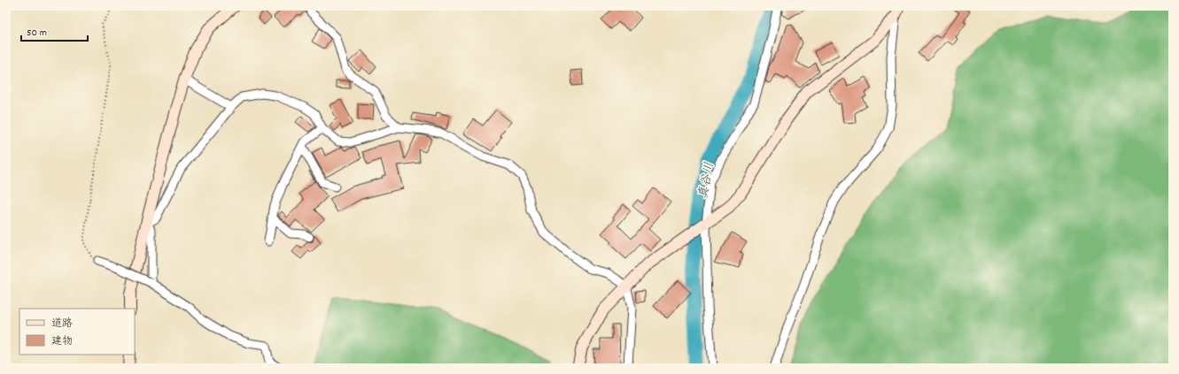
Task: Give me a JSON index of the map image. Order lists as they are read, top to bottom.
{
  "water": ["真谷川"],
  "legend": ["道路", "建物"],
  "scale_bar": "50 m"
}
